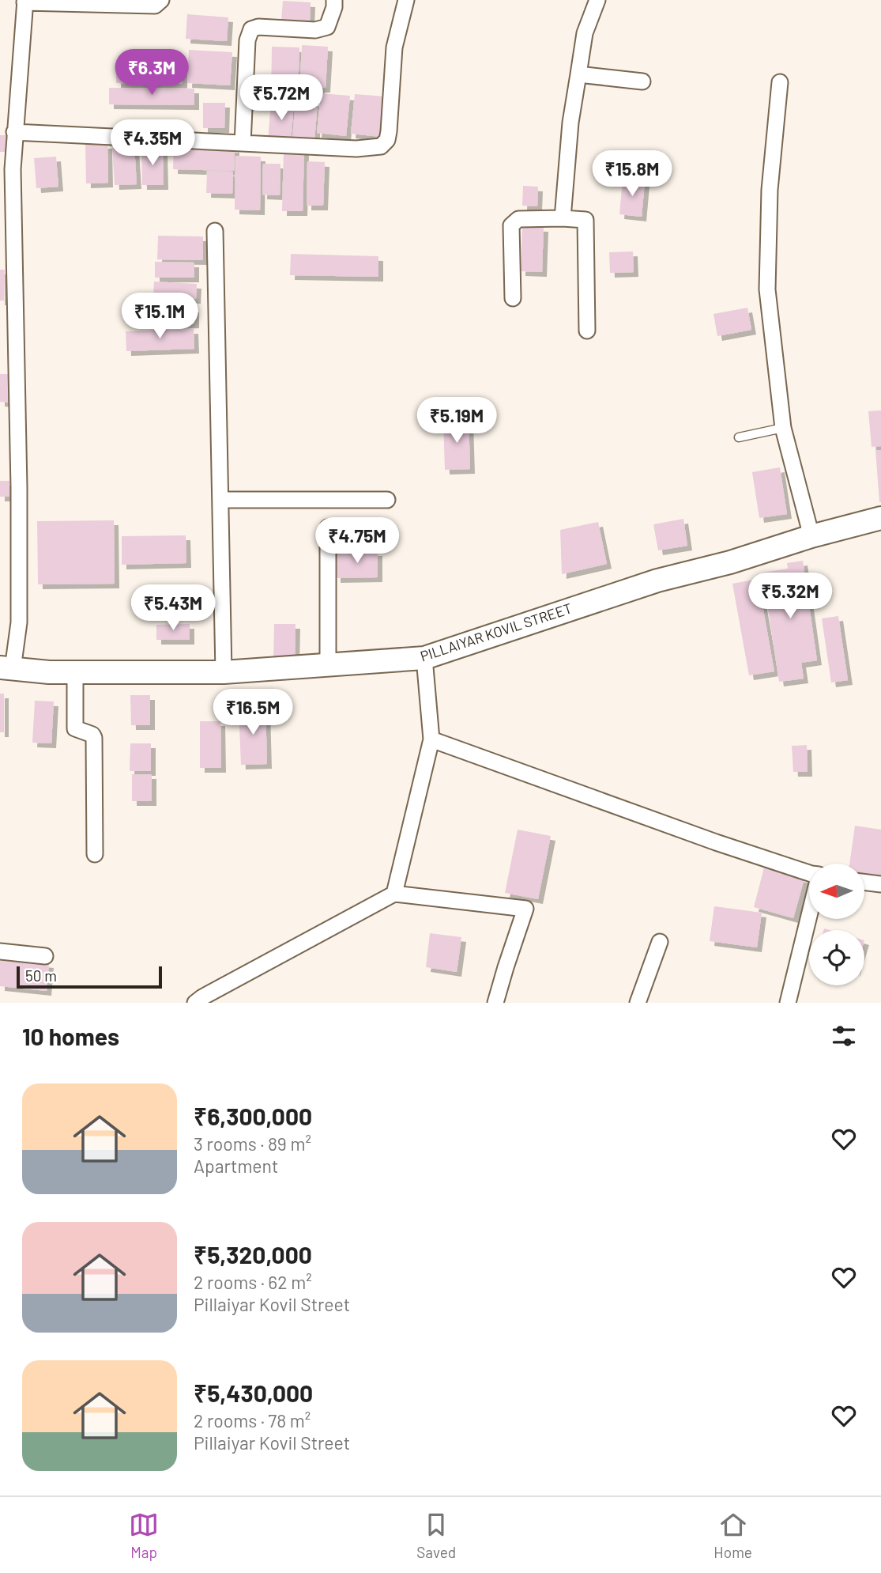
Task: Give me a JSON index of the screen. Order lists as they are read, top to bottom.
{
  "streets": {
    "street": ["PILLAIYAR KOVIL STREET"]
  },
  "scale_bar": "50 m",
  "north": "left",
  "page": {
    "price": [
      "₹6.3M",
      "₹5.72M",
      "₹4.35M",
      "₹15.8M",
      "₹15.1M",
      "₹5.19M",
      "₹4.75M",
      "₹5.32M",
      "₹5.43M",
      "₹16.5M"
    ],
    "scale": "50 m",
    "heading": "10 homes",
    "list": [
      {
        "name": "₹6,300,000",
        "note": "3 rooms · 89 m² · Apartment"
      },
      {
        "name": "₹5,320,000",
        "note": "2 rooms · 62 m² · Pillaiyar Kovil Street"
      },
      {
        "name": "₹5,430,000",
        "note": "2 rooms · 78 m² · Pillaiyar Kovil Street"
      }
    ],
    "tabs": ["Map", "Saved", "Home"]
  }
}
